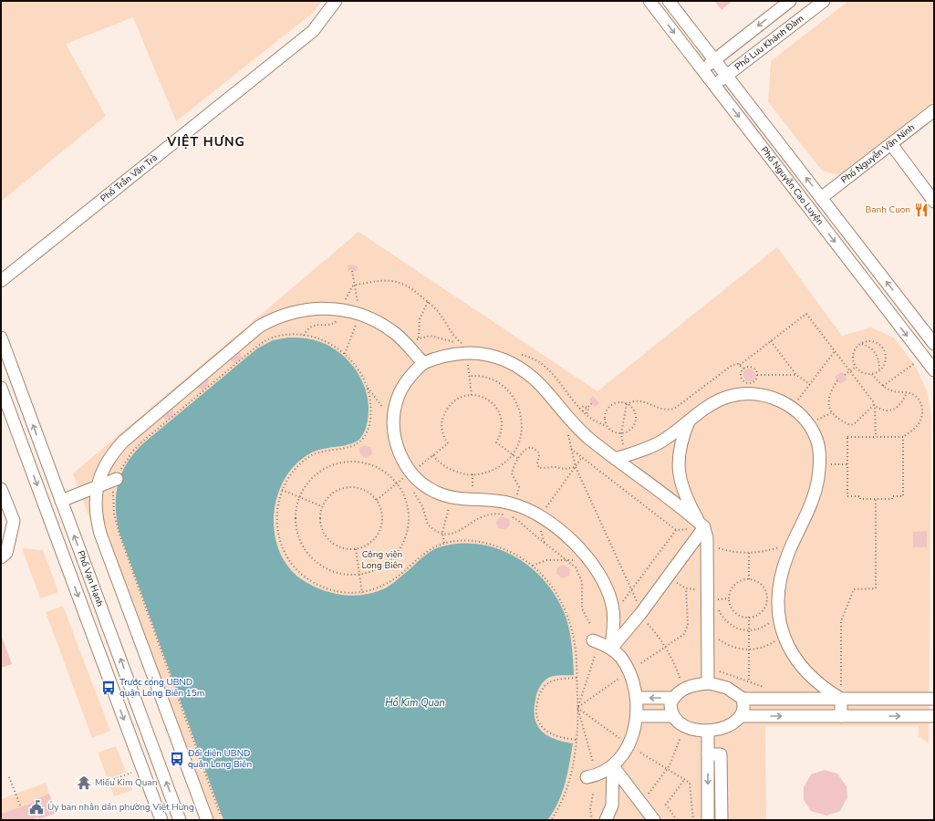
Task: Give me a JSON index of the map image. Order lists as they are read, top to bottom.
{
  "streets": {
    "street": [
      "Phố Lưu Khánh Đàm",
      "Phố Nguyễn Văn Ninh",
      "Phố Trần Văn Trà",
      "Phố Nguyễn Cao Luyện",
      "Phố Vạn Hạnh"
    ]
  },
  "crossings": [
    ["Phố Lưu Khánh Đàm", "Phố Nguyễn Cao Luyện"],
    ["Phố Nguyễn Văn Ninh", "Phố Nguyễn Cao Luyện"]
  ],
  "districts": ["VIỆT HƯNG"],
  "water": ["Hồ Kim Quan"],
  "parks": ["Công viên Long Biên"],
  "places": {
    "restaurant": ["Banh Cuon"],
    "bus stop": ["Trước cổng UBND quận Long Biên 15m", "Đối diện UBND quận Long Biên"],
    "temple": ["Miếu Kim Quan"],
    "public building": ["Ủy ban nhân dân phường Việt Hưng"]
  }
}
